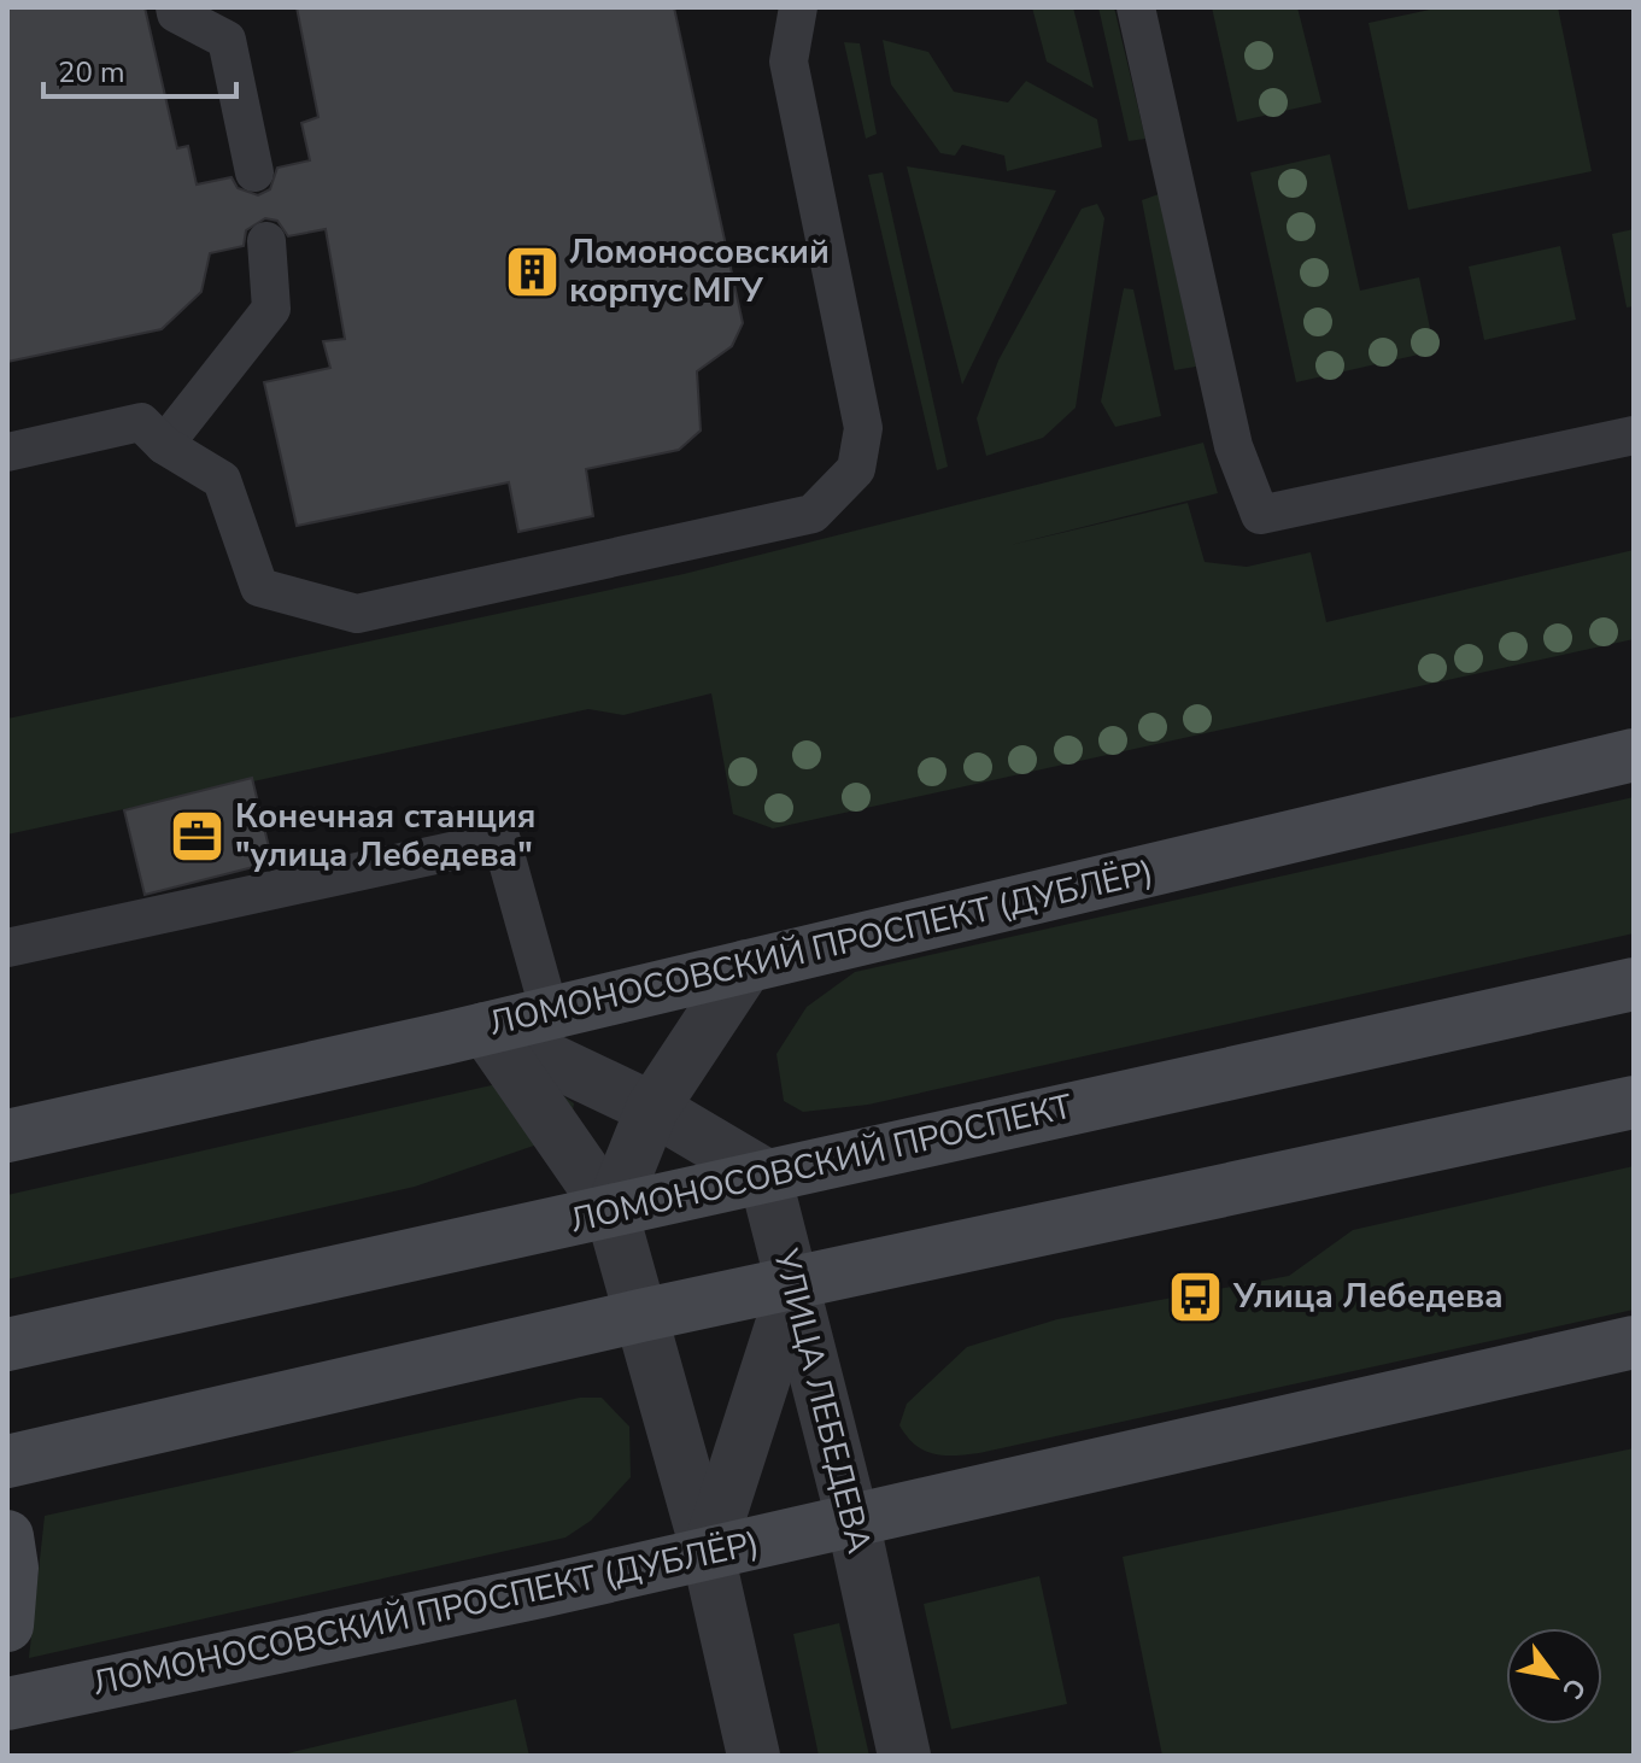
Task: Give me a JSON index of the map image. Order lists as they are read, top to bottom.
{
  "streets": {
    "street": ["ЛОМОНОСОВСКИЙ ПРОСПЕКТ (ДУБЛЁР)", "ЛОМОНОСОВСКИЙ ПРОСПЕКТ", "УЛИЦА ЛЕБЕДЕВА"]
  },
  "crossings": [
    ["ЛОМОНОСОВСКИЙ ПРОСПЕКТ (ДУБЛЁР)", "УЛИЦА ЛЕБЕДЕВА"],
    ["ЛОМОНОСОВСКИЙ ПРОСПЕКТ", "УЛИЦА ЛЕБЕДЕВА"]
  ],
  "places": {
    "building": ["Ломоносовский корпус МГУ"],
    "office": ["Конечная станция \"улица Лебедева\""],
    "bus stop": ["Улица Лебедева"]
  },
  "scale_bar": "20 m",
  "north": "bottom right"
}
